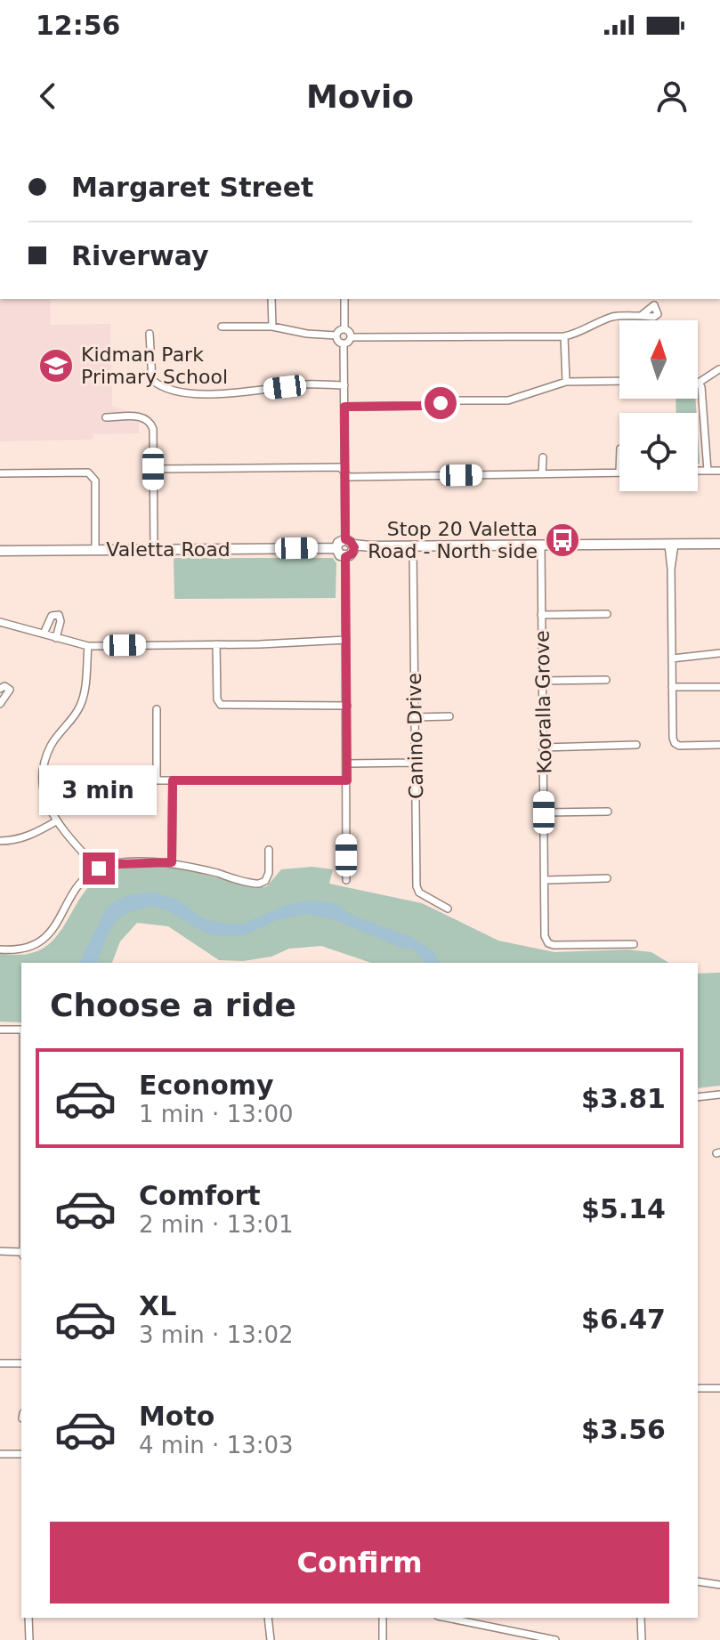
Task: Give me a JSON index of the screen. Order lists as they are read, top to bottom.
{
  "streets": {
    "street": ["Valetta Road", "Kooralla Grove", "Canino Drive"]
  },
  "places": {
    "school or university": ["Kidman Park Primary School"],
    "bus stop": ["Stop 20 Valetta Road - North side"]
  },
  "north": "top",
  "page": {
    "status": "12:56",
    "header": "Movio",
    "banner": ["Margaret Street", "Riverway"],
    "bubble": "3 min",
    "heading": "Choose a ride",
    "list": [
      {
        "name": "Economy",
        "note": "1 min · 13:00",
        "value": "$3.81"
      },
      {
        "name": "Comfort",
        "note": "2 min · 13:01",
        "value": "$5.14"
      },
      {
        "name": "XL",
        "note": "3 min · 13:02",
        "value": "$6.47"
      },
      {
        "name": "Moto",
        "note": "4 min · 13:03",
        "value": "$3.56"
      }
    ],
    "buttons": "Confirm"
  }
}
